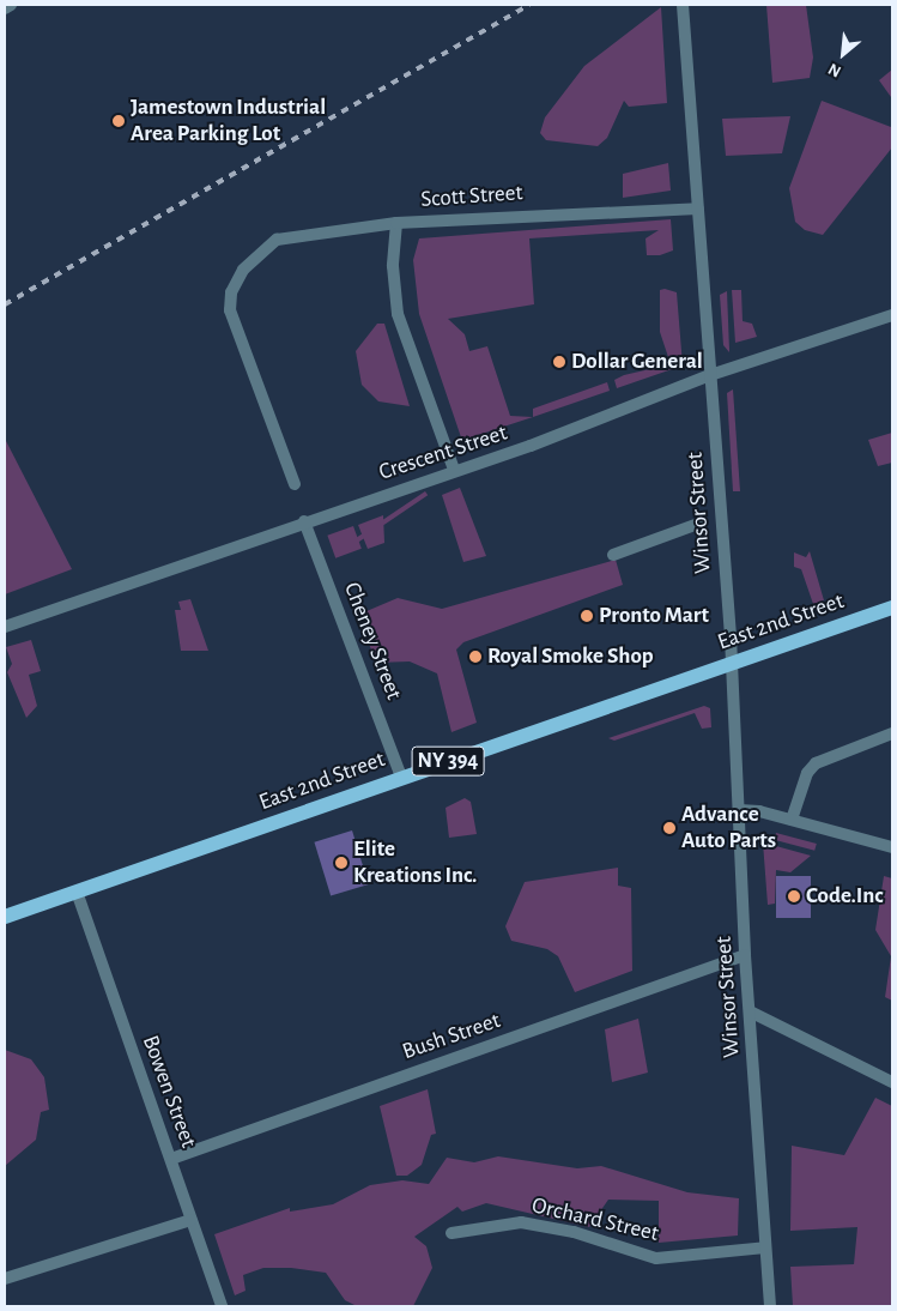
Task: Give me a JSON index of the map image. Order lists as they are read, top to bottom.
{
  "streets": {
    "main road": ["East 2nd Street", "NY 394"],
    "street": [
      "Scott Street",
      "Crescent Street",
      "Winsor Street",
      "Cheney Street",
      "Bush Street",
      "Bowen Street",
      "Orchard Street"
    ]
  },
  "crossings": [
    ["Scott Street", "Winsor Street"],
    ["Crescent Street", "Winsor Street"],
    ["Crescent Street", "Cheney Street"],
    ["Winsor Street", "East 2nd Street"],
    ["Winsor Street", "Bush Street"],
    ["Winsor Street", "Orchard Street"],
    ["East 2nd Street", "Cheney Street"],
    ["East 2nd Street", "Bowen Street"],
    ["Bush Street", "Bowen Street"]
  ],
  "places": [
    "Jamestown Industrial Area Parking Lot",
    "Dollar General",
    "Pronto Mart",
    "Royal Smoke Shop",
    "Advance Auto Parts",
    "Elite Kreations Inc.",
    "Code.Inc"
  ],
  "north": "bottom left"
}
